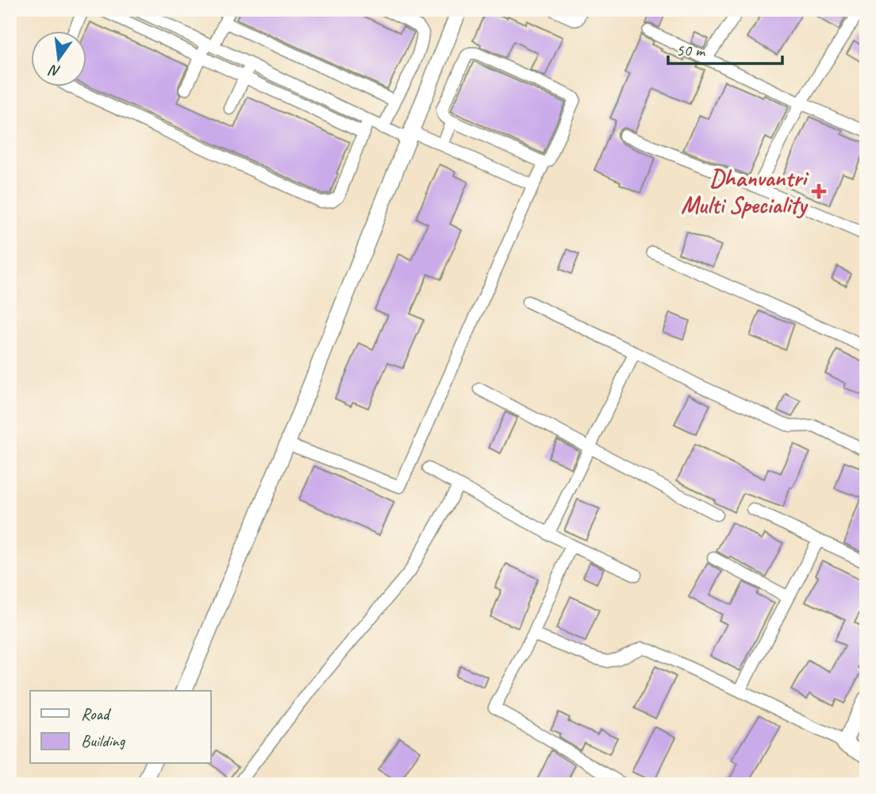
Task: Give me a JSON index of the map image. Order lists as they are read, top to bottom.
{
  "places": {
    "health": ["Dhanvantri Multi Speciality"]
  },
  "legend": ["Road", "Building"],
  "scale_bar": "50 m",
  "north": "bottom"
}
